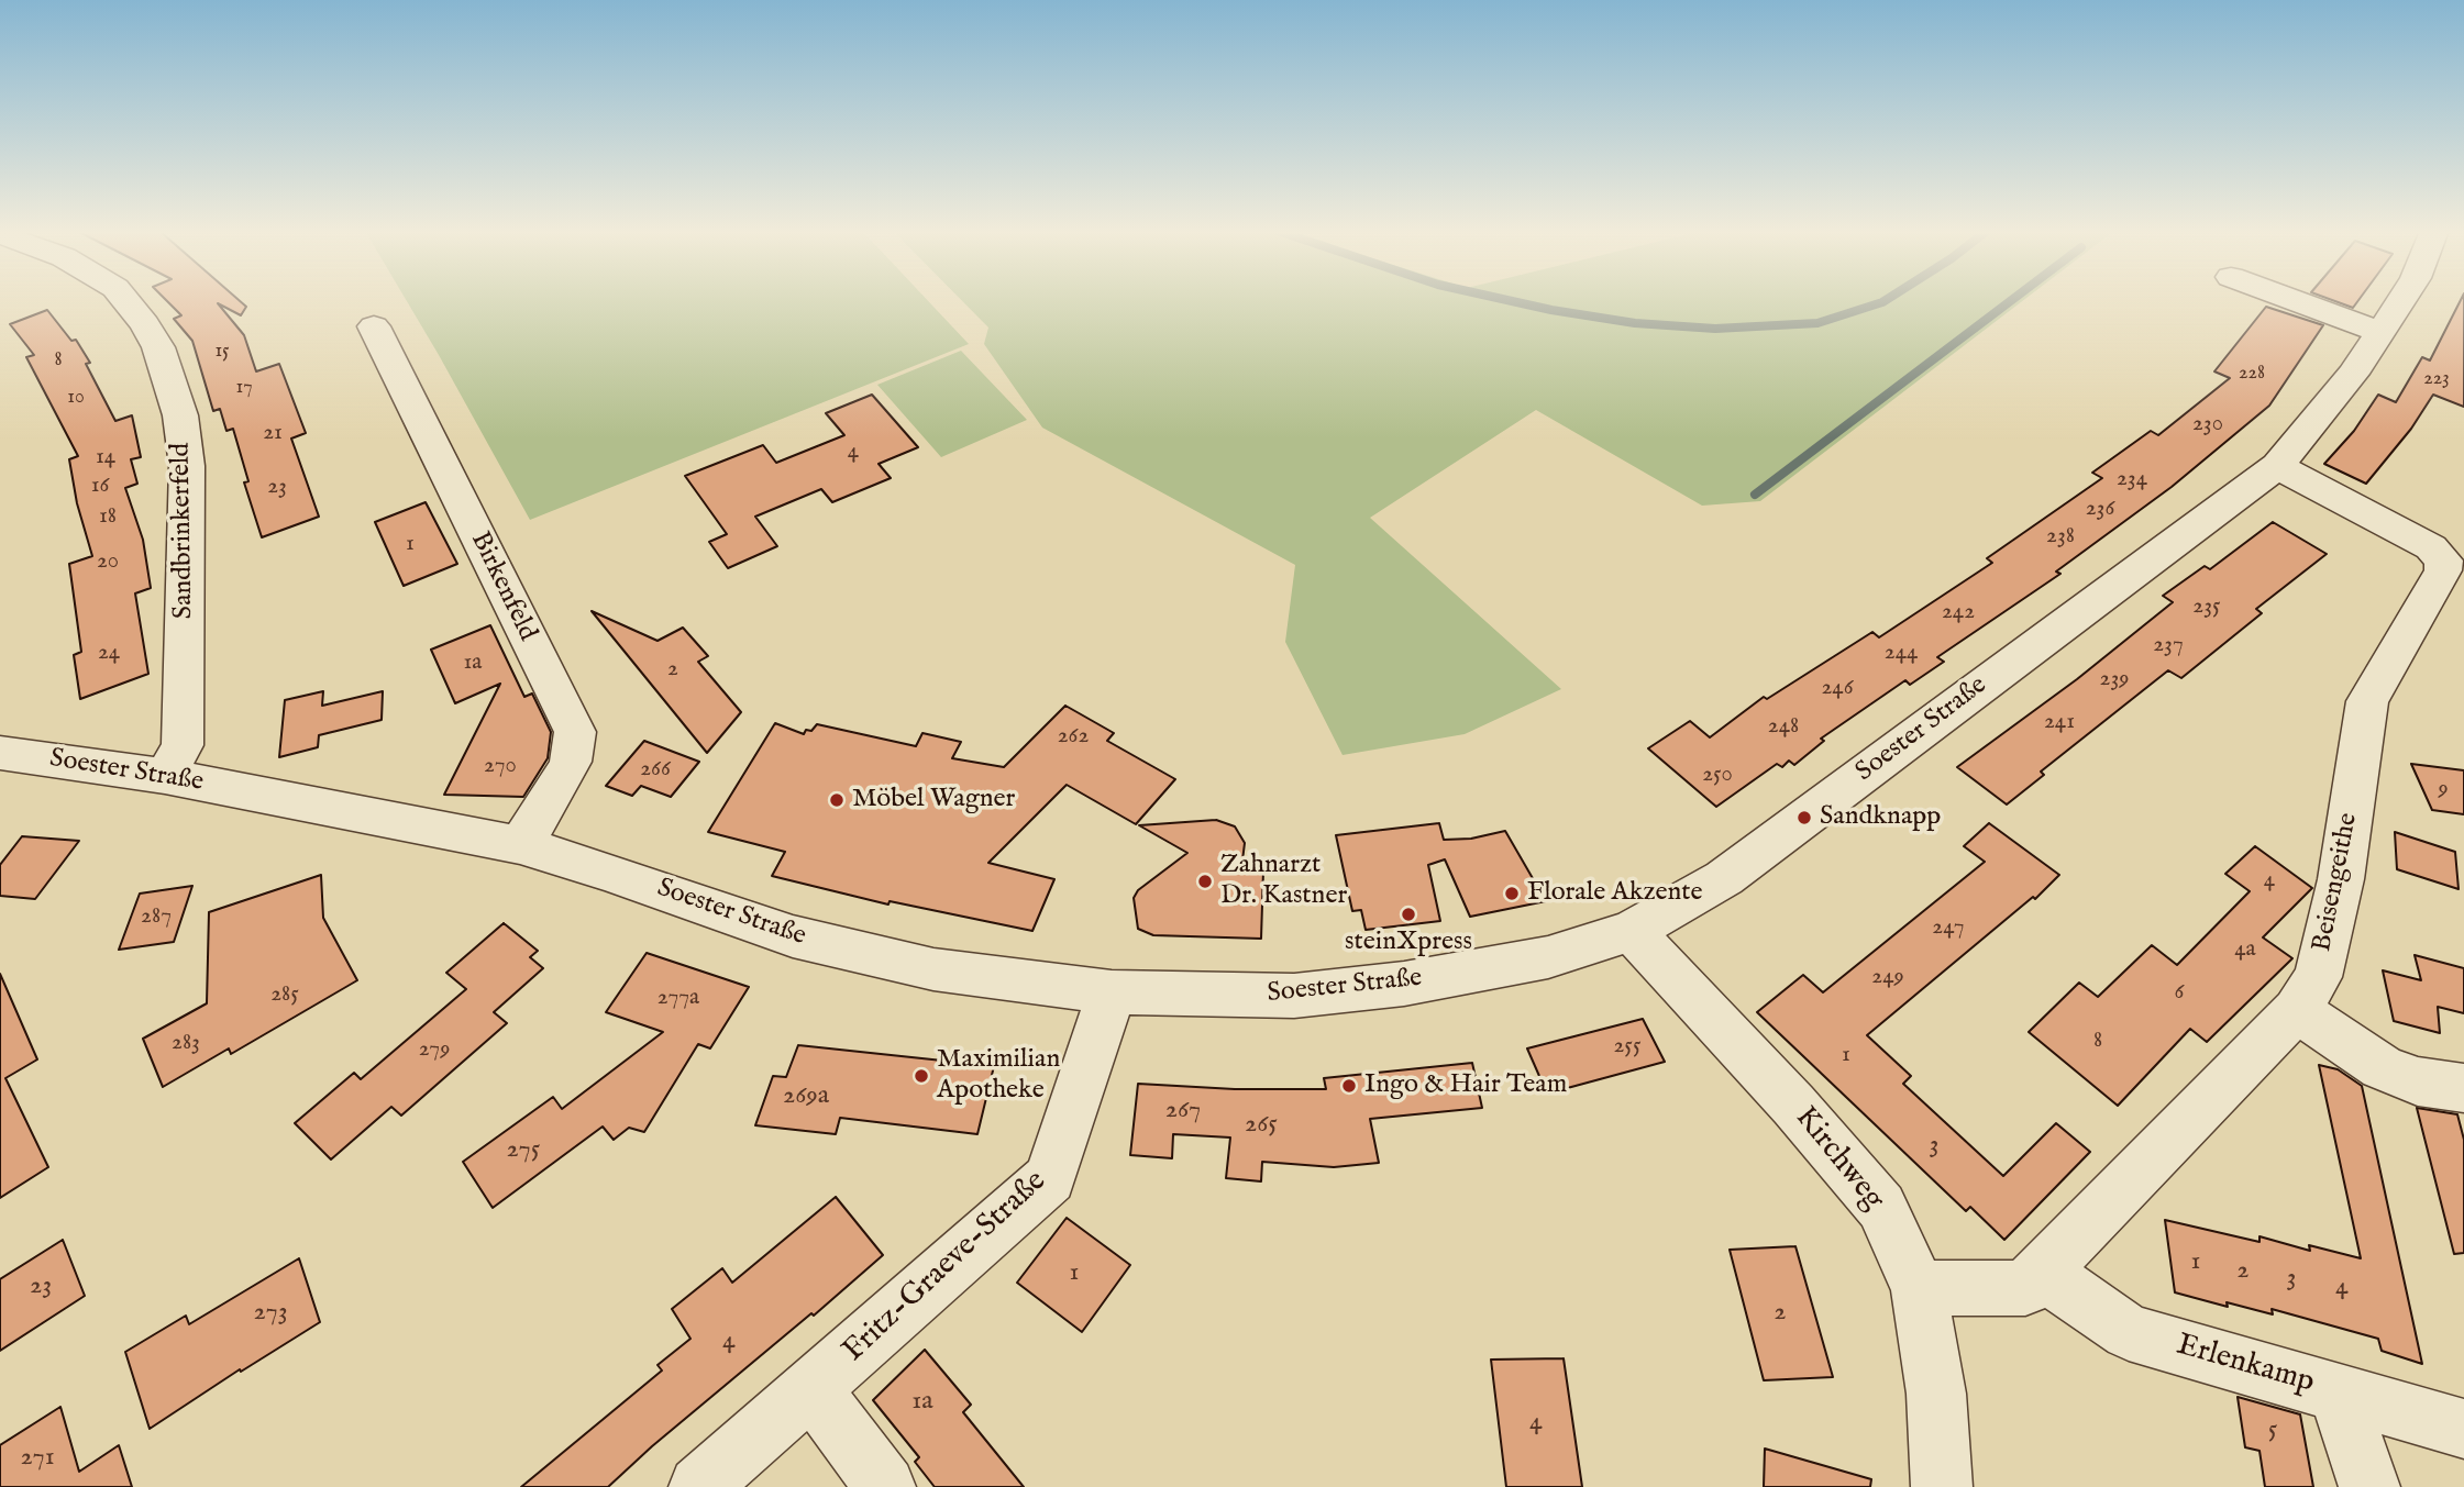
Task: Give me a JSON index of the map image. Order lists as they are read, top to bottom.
{
  "streets": {
    "street": [
      "Sandbrinkerfeld",
      "Birkenfeld",
      "Soester Straße",
      "Beisengeithe",
      "Kirchweg",
      "Fritz-Graeve-Straße",
      "Erlenkamp"
    ]
  },
  "crossings": [
    ["Sandbrinkerfeld", "Soester Straße"],
    ["Birkenfeld", "Soester Straße"],
    ["Soester Straße", "Beisengeithe"],
    ["Soester Straße", "Kirchweg"],
    ["Soester Straße", "Fritz-Graeve-Straße"],
    ["Beisengeithe", "Kirchweg"],
    ["Beisengeithe", "Erlenkamp"]
  ],
  "places": [
    "Möbel Wagner",
    "Sandknapp",
    "Zahnarzt Dr. Kastner",
    "Florale Akzente",
    "steinXpress",
    "Maximilian Apotheke",
    "Ingo & Hair Team"
  ],
  "house_numbers": [
    "15",
    "8",
    "228",
    "223",
    "17",
    "10",
    "230",
    "21",
    "4",
    "14",
    "234",
    "16",
    "23",
    "236",
    "18",
    "238",
    "1",
    "20",
    "235",
    "242",
    "237",
    "24",
    "244",
    "1a",
    "2",
    "239",
    "246",
    "241",
    "248",
    "262",
    "270",
    "266",
    "250",
    "9",
    "4",
    "287",
    "247",
    "4a",
    "249",
    "6",
    "285",
    "277a",
    "8",
    "283",
    "255",
    "279",
    "1",
    "269a",
    "267",
    "265",
    "3",
    "275",
    "1",
    "2",
    "1",
    "3",
    "23",
    "4",
    "273",
    "2",
    "4",
    "1a",
    "4",
    "5",
    "271"
  ]
}
